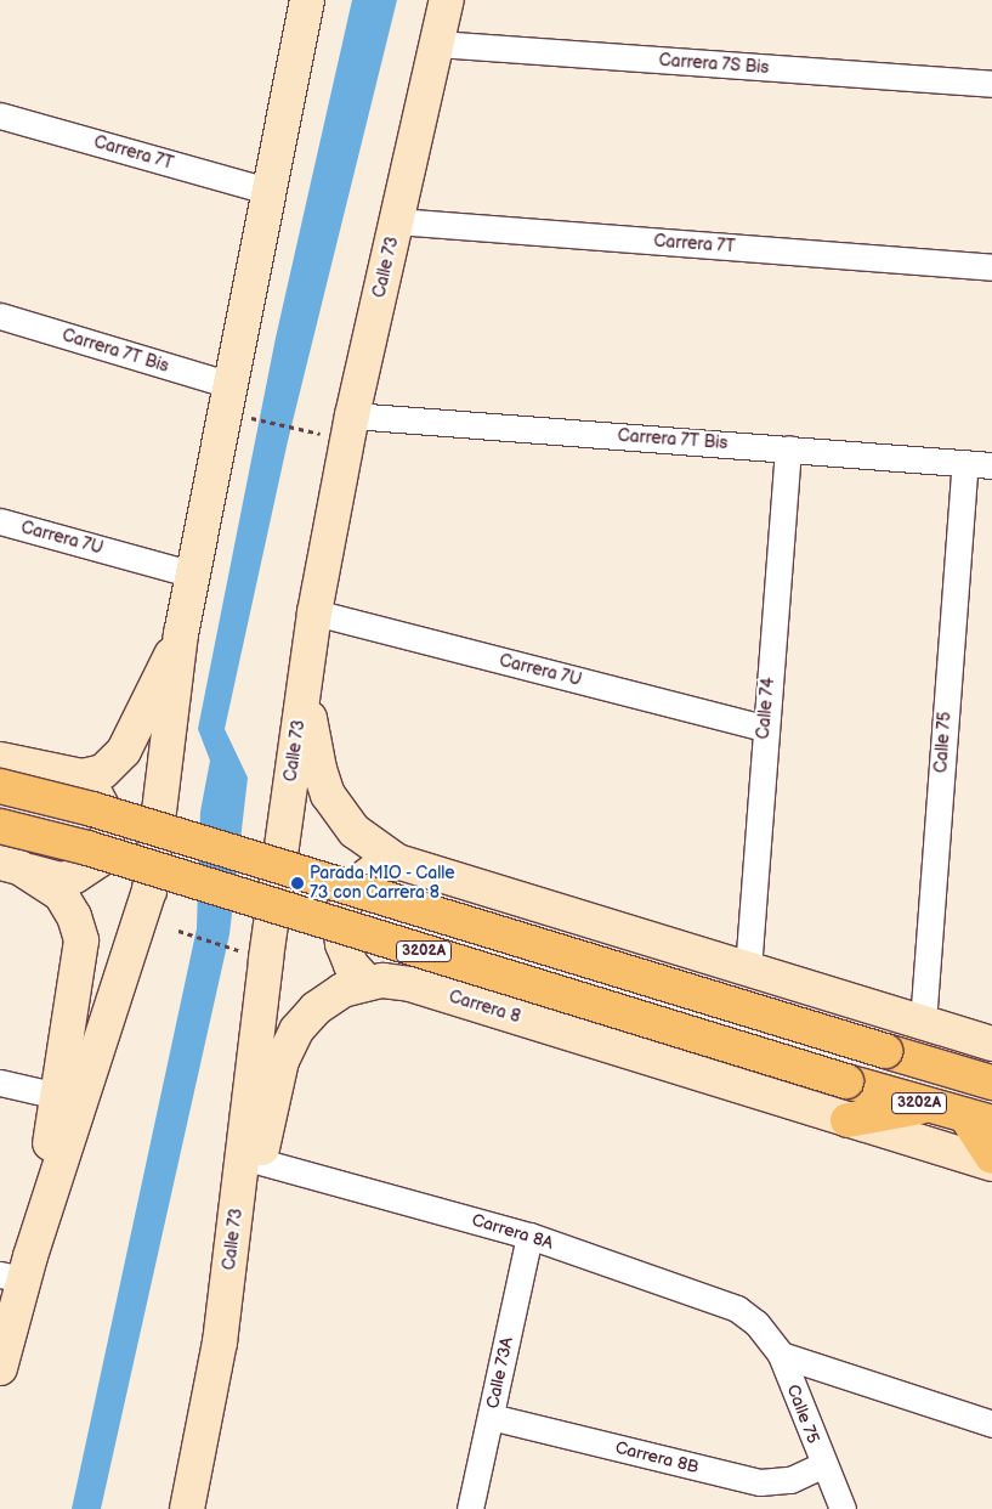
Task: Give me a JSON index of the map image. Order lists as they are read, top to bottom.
{
  "streets": {
    "main road": ["3202A"],
    "street": [
      "Carrera 7S Bis",
      "Carrera 7T",
      "Calle 73",
      "Carrera 7T Bis",
      "Carrera 7U",
      "Calle 74",
      "Calle 75",
      "Carrera 8",
      "Carrera 8A",
      "Calle 73A",
      "Carrera 8B"
    ]
  },
  "crossings": [
    ["Carrera 7S Bis", "Calle 73"],
    ["Carrera 7T", "Calle 73"],
    ["Calle 73", "Carrera 7T Bis"],
    ["Calle 73", "Carrera 7U"],
    ["Calle 73", "Carrera 8"],
    ["Carrera 7T Bis", "Calle 74"],
    ["Carrera 7T Bis", "Calle 75"],
    ["Carrera 7U", "Calle 74"],
    ["Calle 75", "Carrera 8A"],
    ["Calle 75", "Carrera 8B"],
    ["Carrera 8", "Carrera 8A"],
    ["Carrera 8A", "Calle 73A"],
    ["Calle 73A", "Carrera 8B"]
  ],
  "places": ["Parada MIO - Calle 73 con Carrera 8"]
}
